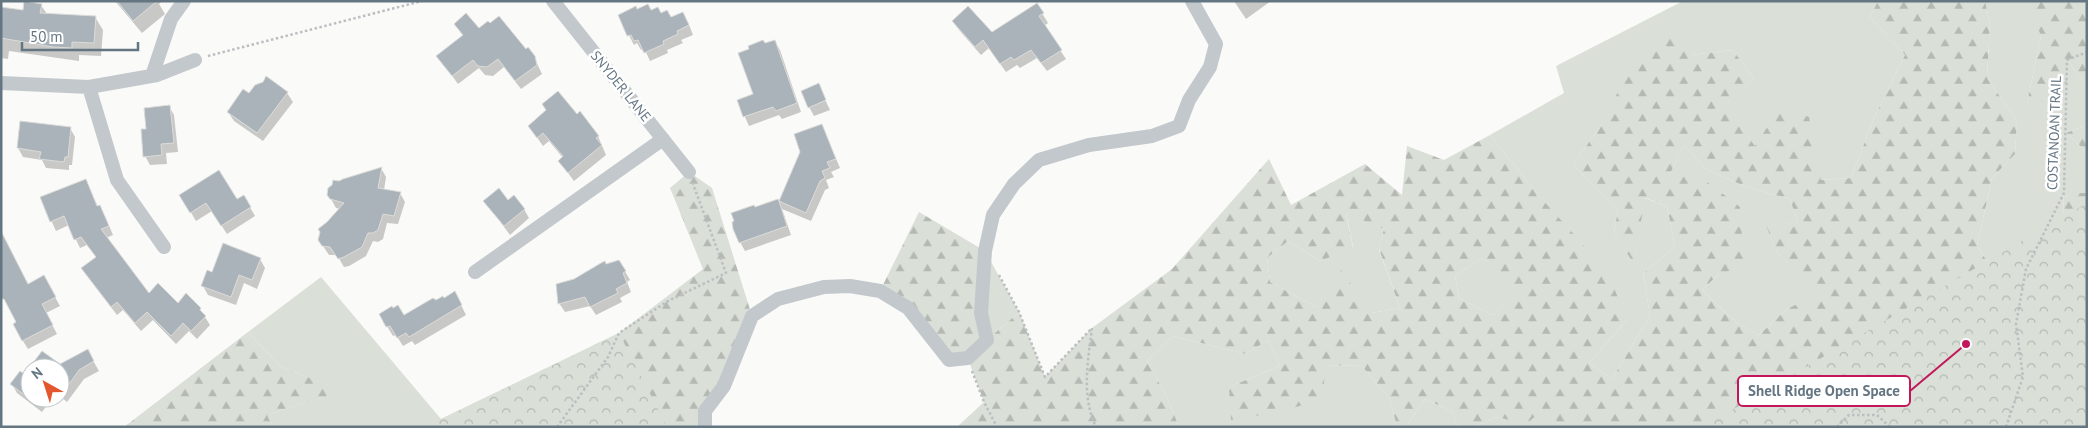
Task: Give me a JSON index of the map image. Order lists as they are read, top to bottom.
{
  "streets": {
    "street": ["SNYDER LANE"],
    "path": ["COSTANOAN TRAIL"]
  },
  "places": ["Shell Ridge Open Space"],
  "scale_bar": "50 m",
  "north": "top left"
}
